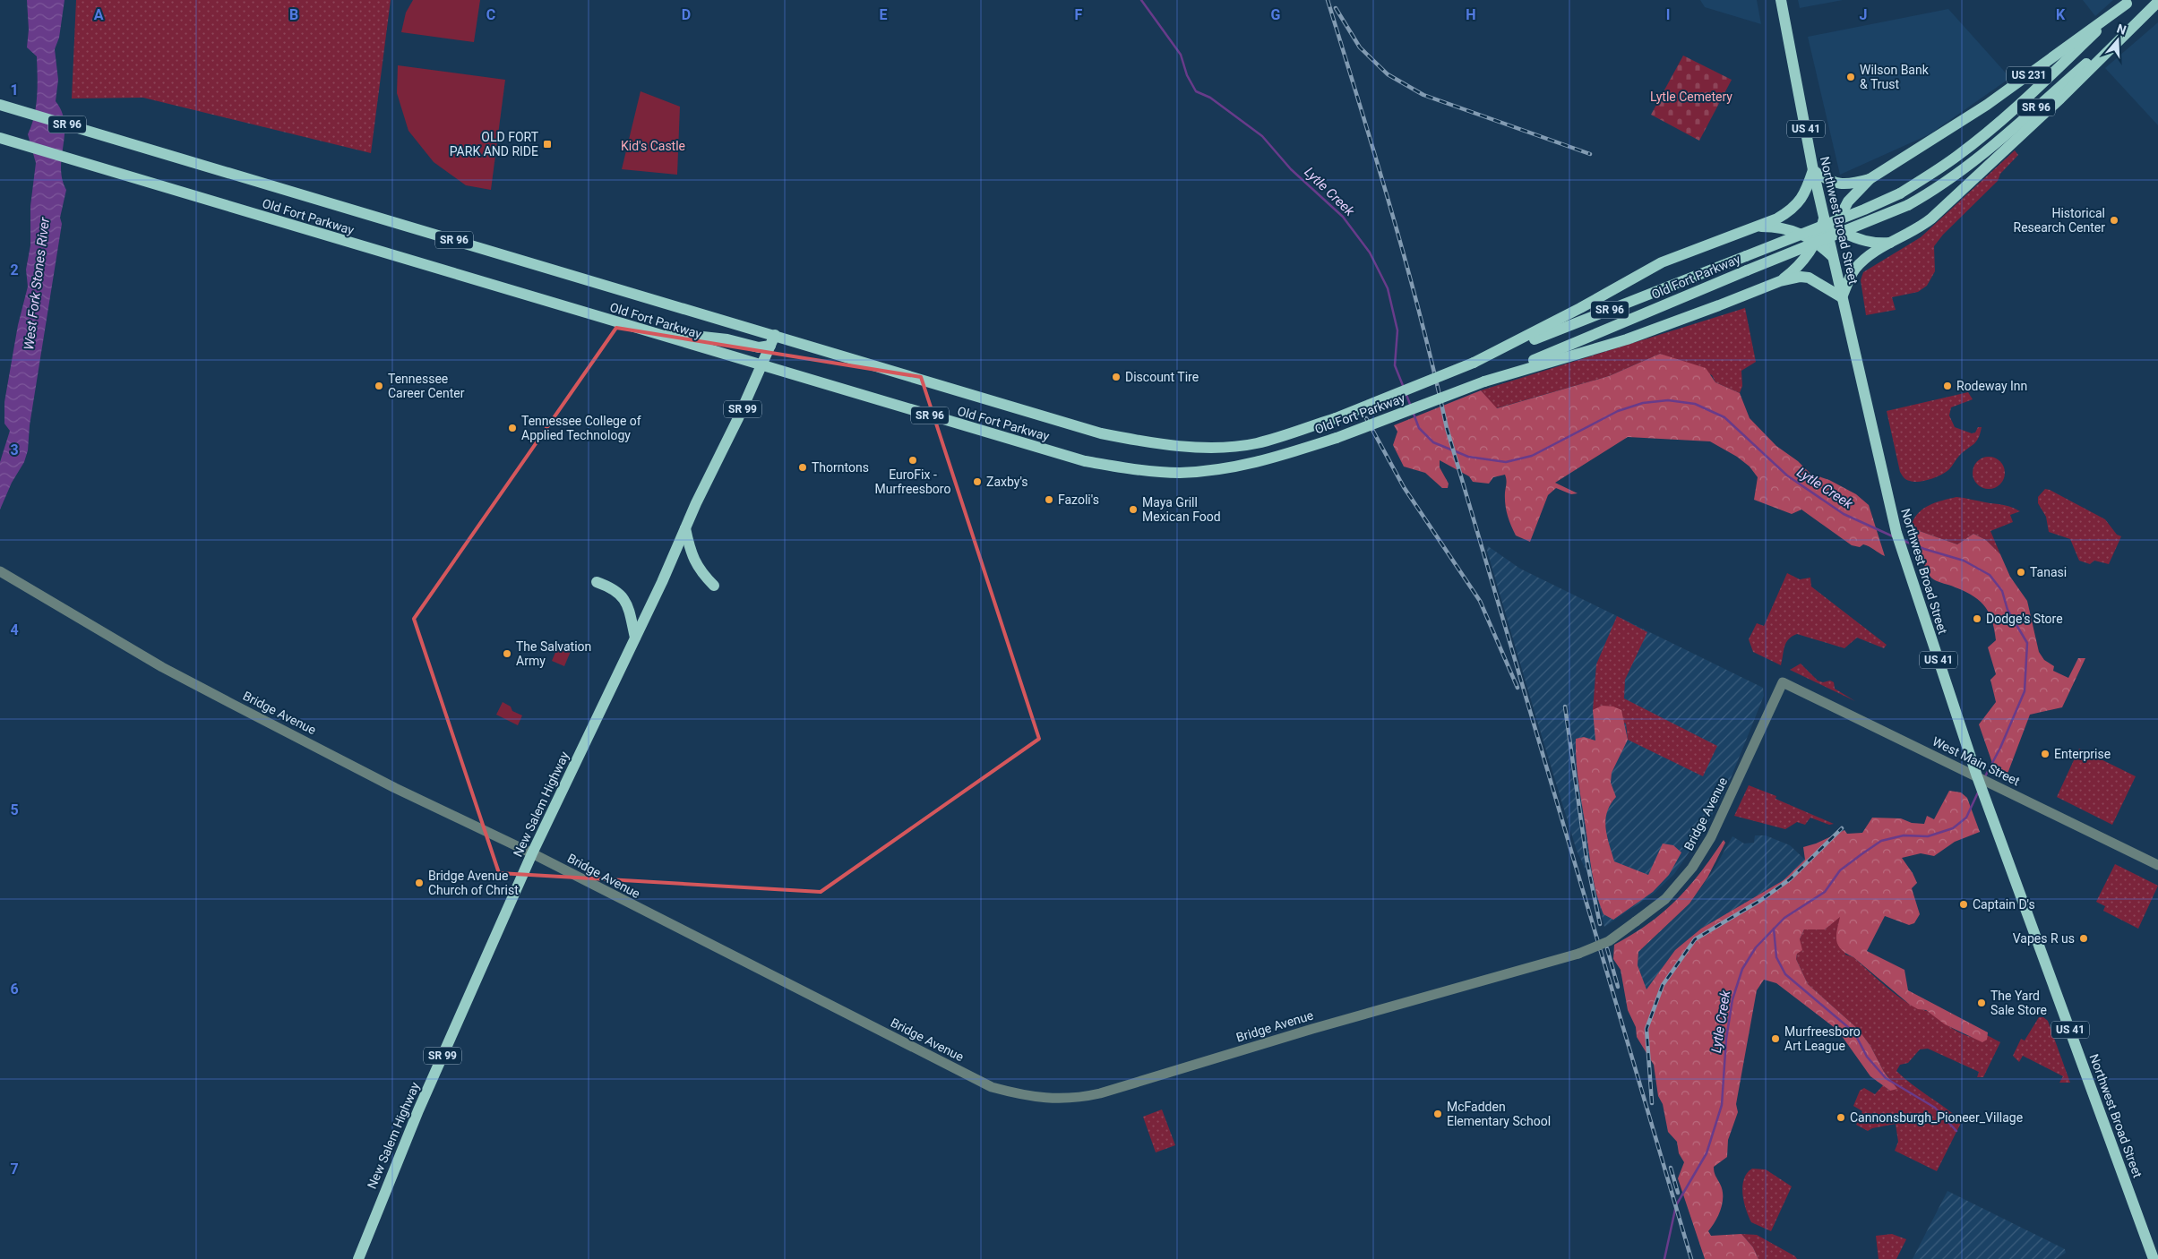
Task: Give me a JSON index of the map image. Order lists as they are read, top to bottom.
{
  "streets": {
    "main road": [
      "US 231",
      "SR 96",
      "US 41",
      "Old Fort Parkway",
      "Northwest Broad Street",
      "SR 99",
      "New Salem Highway"
    ],
    "street": ["Bridge Avenue", "West Main Street"]
  },
  "crossings": [
    ["US 231", "Old Fort Parkway"],
    ["Old Fort Parkway", "SR 99"],
    ["Old Fort Parkway", "New Salem Highway"],
    ["Northwest Broad Street", "West Main Street"],
    ["SR 99", "New Salem Highway"],
    ["Bridge Avenue", "West Main Street"],
    ["Bridge Avenue", "New Salem Highway"]
  ],
  "water": ["Lytle Creek", "West Fork Stones River"],
  "parks": ["Lytle Cemetery", "Kid's Castle"],
  "places": {
    "other": [
      "Wilson Bank & Trust",
      "Historical Research Center",
      "Discount Tire",
      "Tennessee Career Center",
      "Rodeway Inn",
      "Tennessee College of Applied Technology",
      "EuroFix - Murfreesboro",
      "Thorntons",
      "Zaxby's",
      "Fazoli's",
      "Maya Grill Mexican Food",
      "Tanasi",
      "Dodge's Store",
      "The Salvation Army",
      "Enterprise",
      "Bridge Avenue Church of Christ",
      "Captain D's",
      "Vapes R us",
      "The Yard Sale Store",
      "Murfreesboro Art League",
      "McFadden Elementary School",
      "Cannonsburgh_Pioneer_Village"
    ],
    "transit": ["OLD FORT PARK AND RIDE"]
  },
  "north": "top",
  "grid": {
    "columns": [
      "A",
      "B",
      "C",
      "D",
      "E",
      "F",
      "G",
      "H",
      "I",
      "J",
      "K"
    ],
    "rows": [
      "1",
      "2",
      "3",
      "4",
      "5",
      "6",
      "7"
    ]
  }
}
